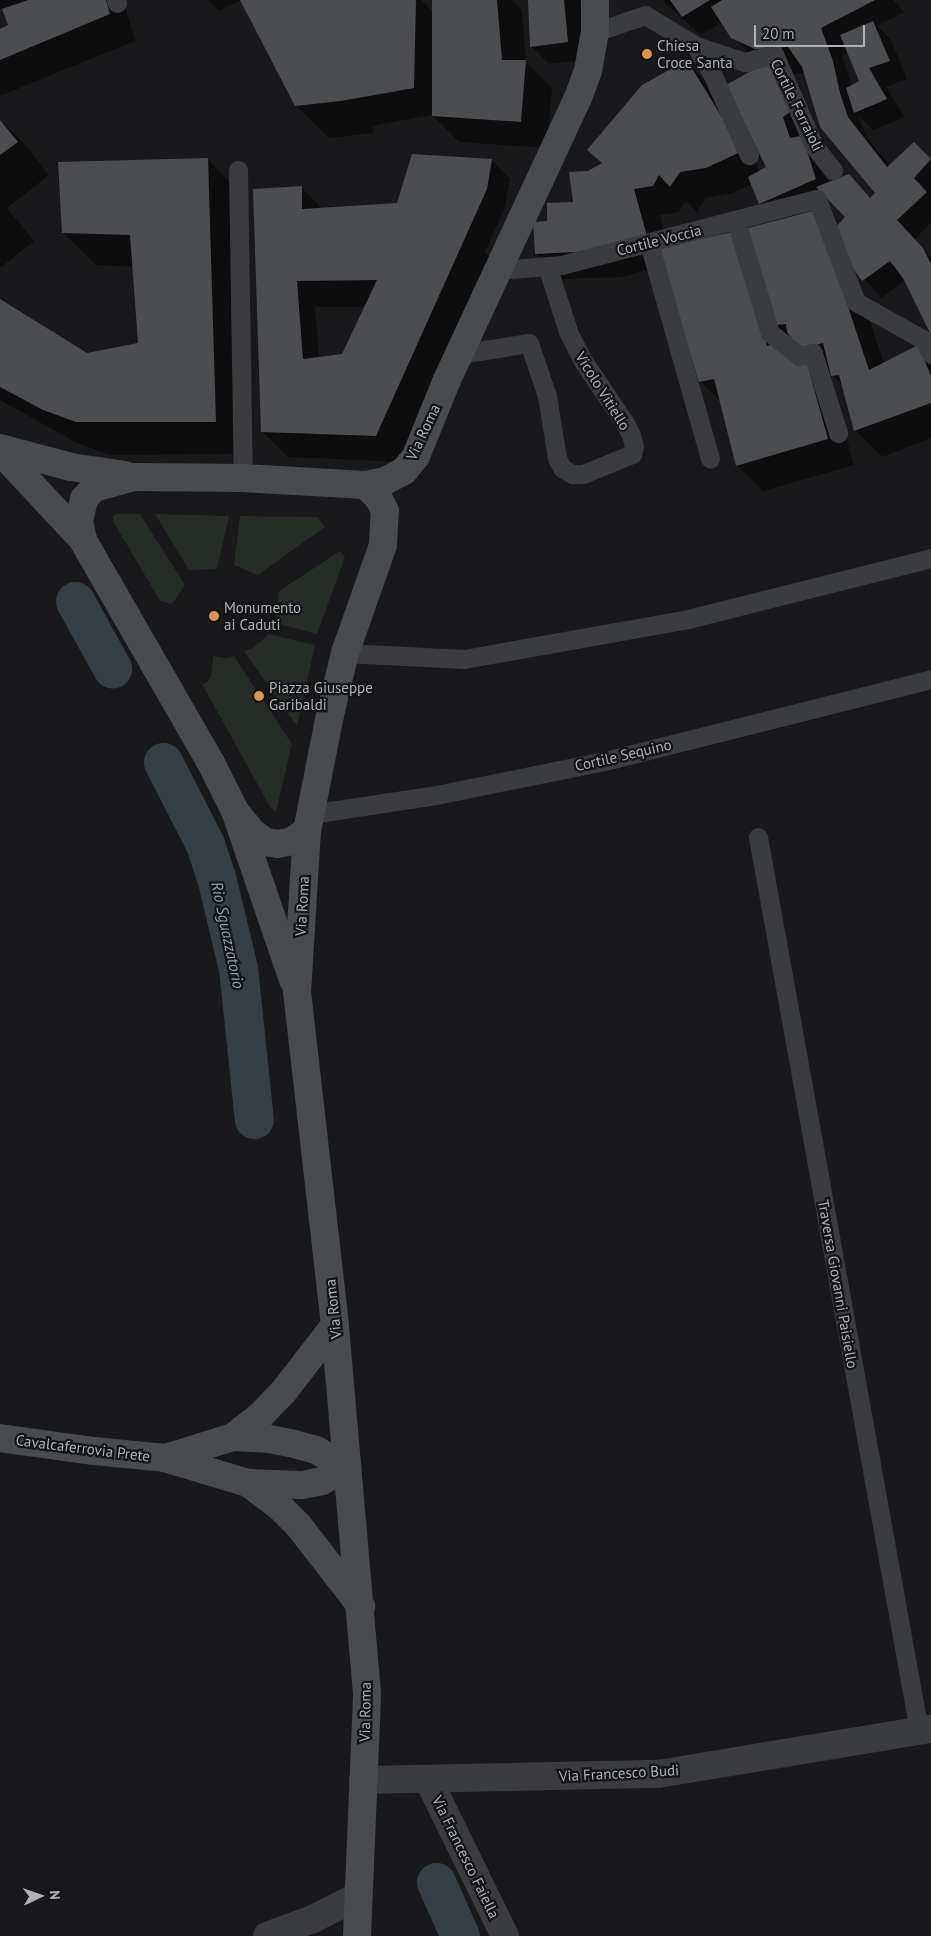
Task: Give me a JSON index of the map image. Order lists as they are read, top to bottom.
{
  "streets": {
    "main road": ["Via Roma", "Cavalcaferrovia Prete"],
    "street": ["Via Francesco Budi", "Via Francesco Faiella"],
    "lane": [
      "Cortile Ferraioli",
      "Cortile Voccia",
      "Vicolo Vitiello",
      "Cortile Sequino",
      "Traversa Giovanni Paisiello"
    ]
  },
  "crossings": [
    ["Cortile Ferraioli", "Via Roma"],
    ["Cortile Voccia", "Vicolo Vitiello"],
    ["Cortile Voccia", "Via Roma"],
    ["Vicolo Vitiello", "Via Roma"],
    ["Via Roma", "Cortile Sequino"],
    ["Via Roma", "Cavalcaferrovia Prete"],
    ["Via Roma", "Via Francesco Budi"],
    ["Traversa Giovanni Paisiello", "Via Francesco Budi"],
    ["Via Francesco Budi", "Via Francesco Faiella"]
  ],
  "water": ["Rio Sguazzatorio"],
  "places": ["Chiesa Croce Santa", "Monumento ai Caduti", "Piazza Giuseppe Garibaldi"],
  "scale_bar": "20 m",
  "north": "right"
}
